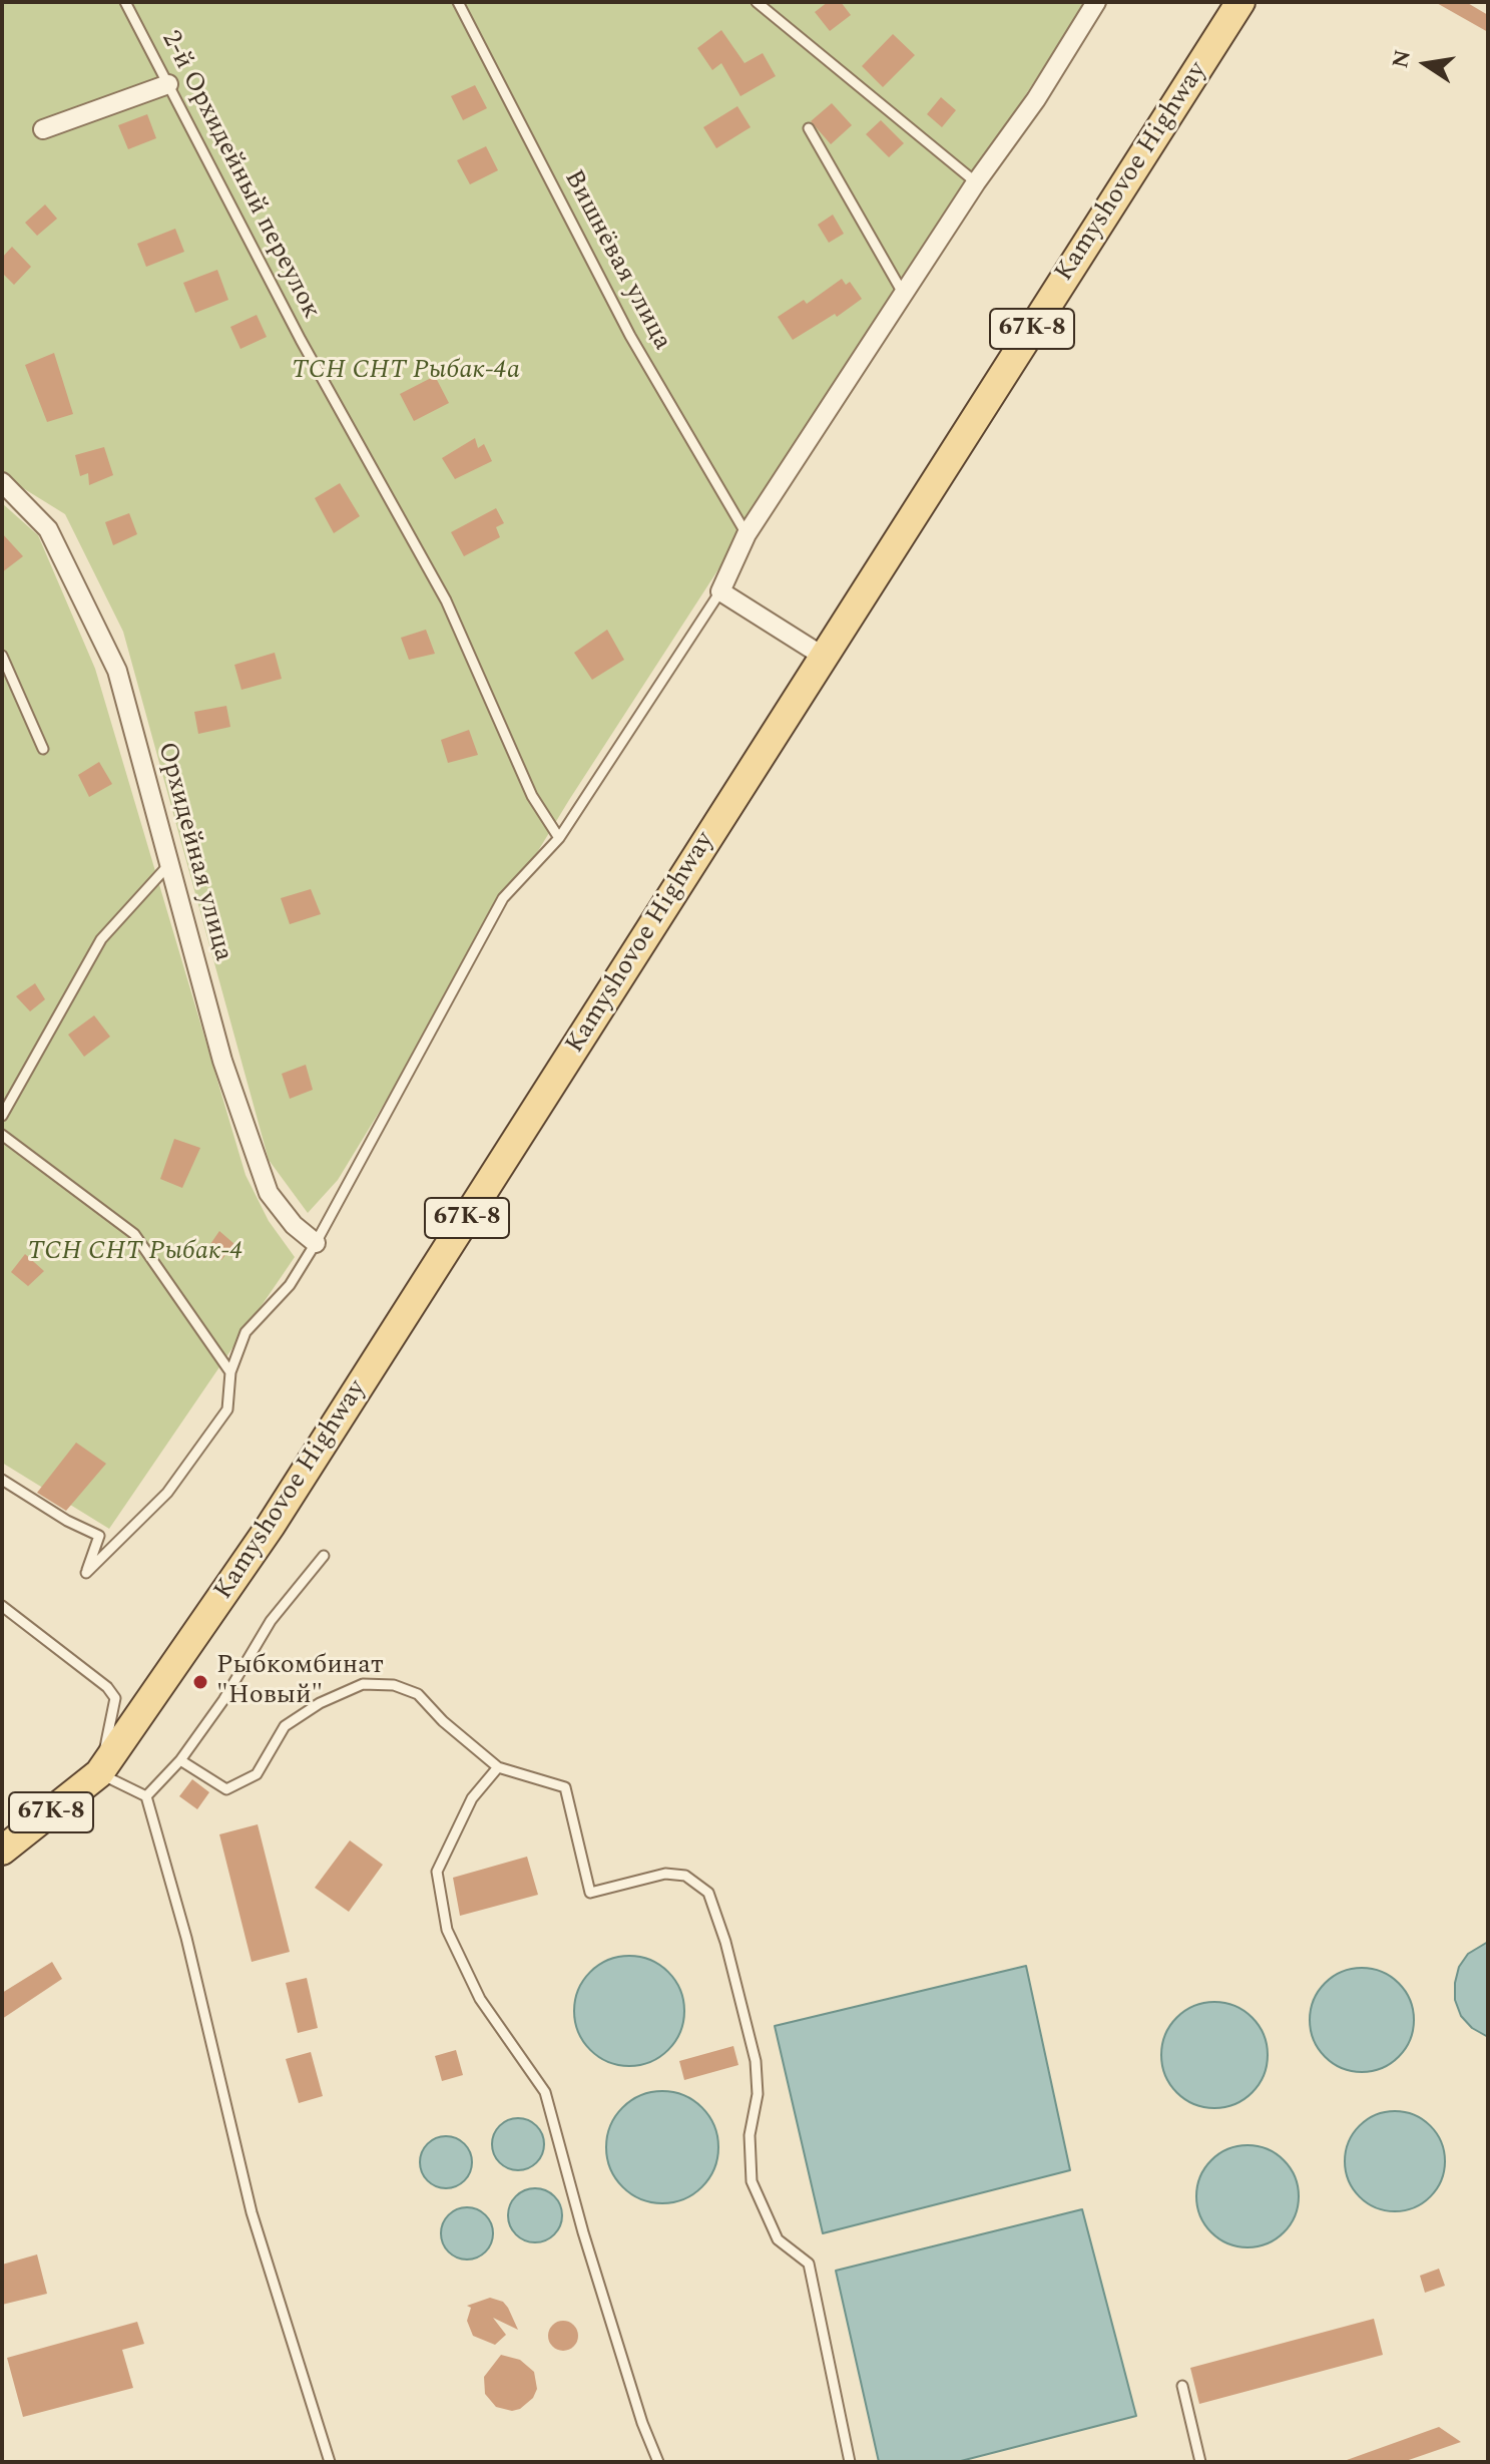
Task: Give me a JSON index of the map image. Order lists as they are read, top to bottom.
{
  "streets": {
    "main road": ["Kamyshovoe Highway", "67К-8"],
    "street": ["Орхидейная улица"],
    "lane": ["2-й Орхидейный переулок", "Вишнёвая улица"]
  },
  "parks": ["ТСН СНТ Рыбак-4а", "ТСН СНТ Рыбак-4"],
  "places": ["Рыбкомбинат \"Новый\""],
  "north": "left"
}
